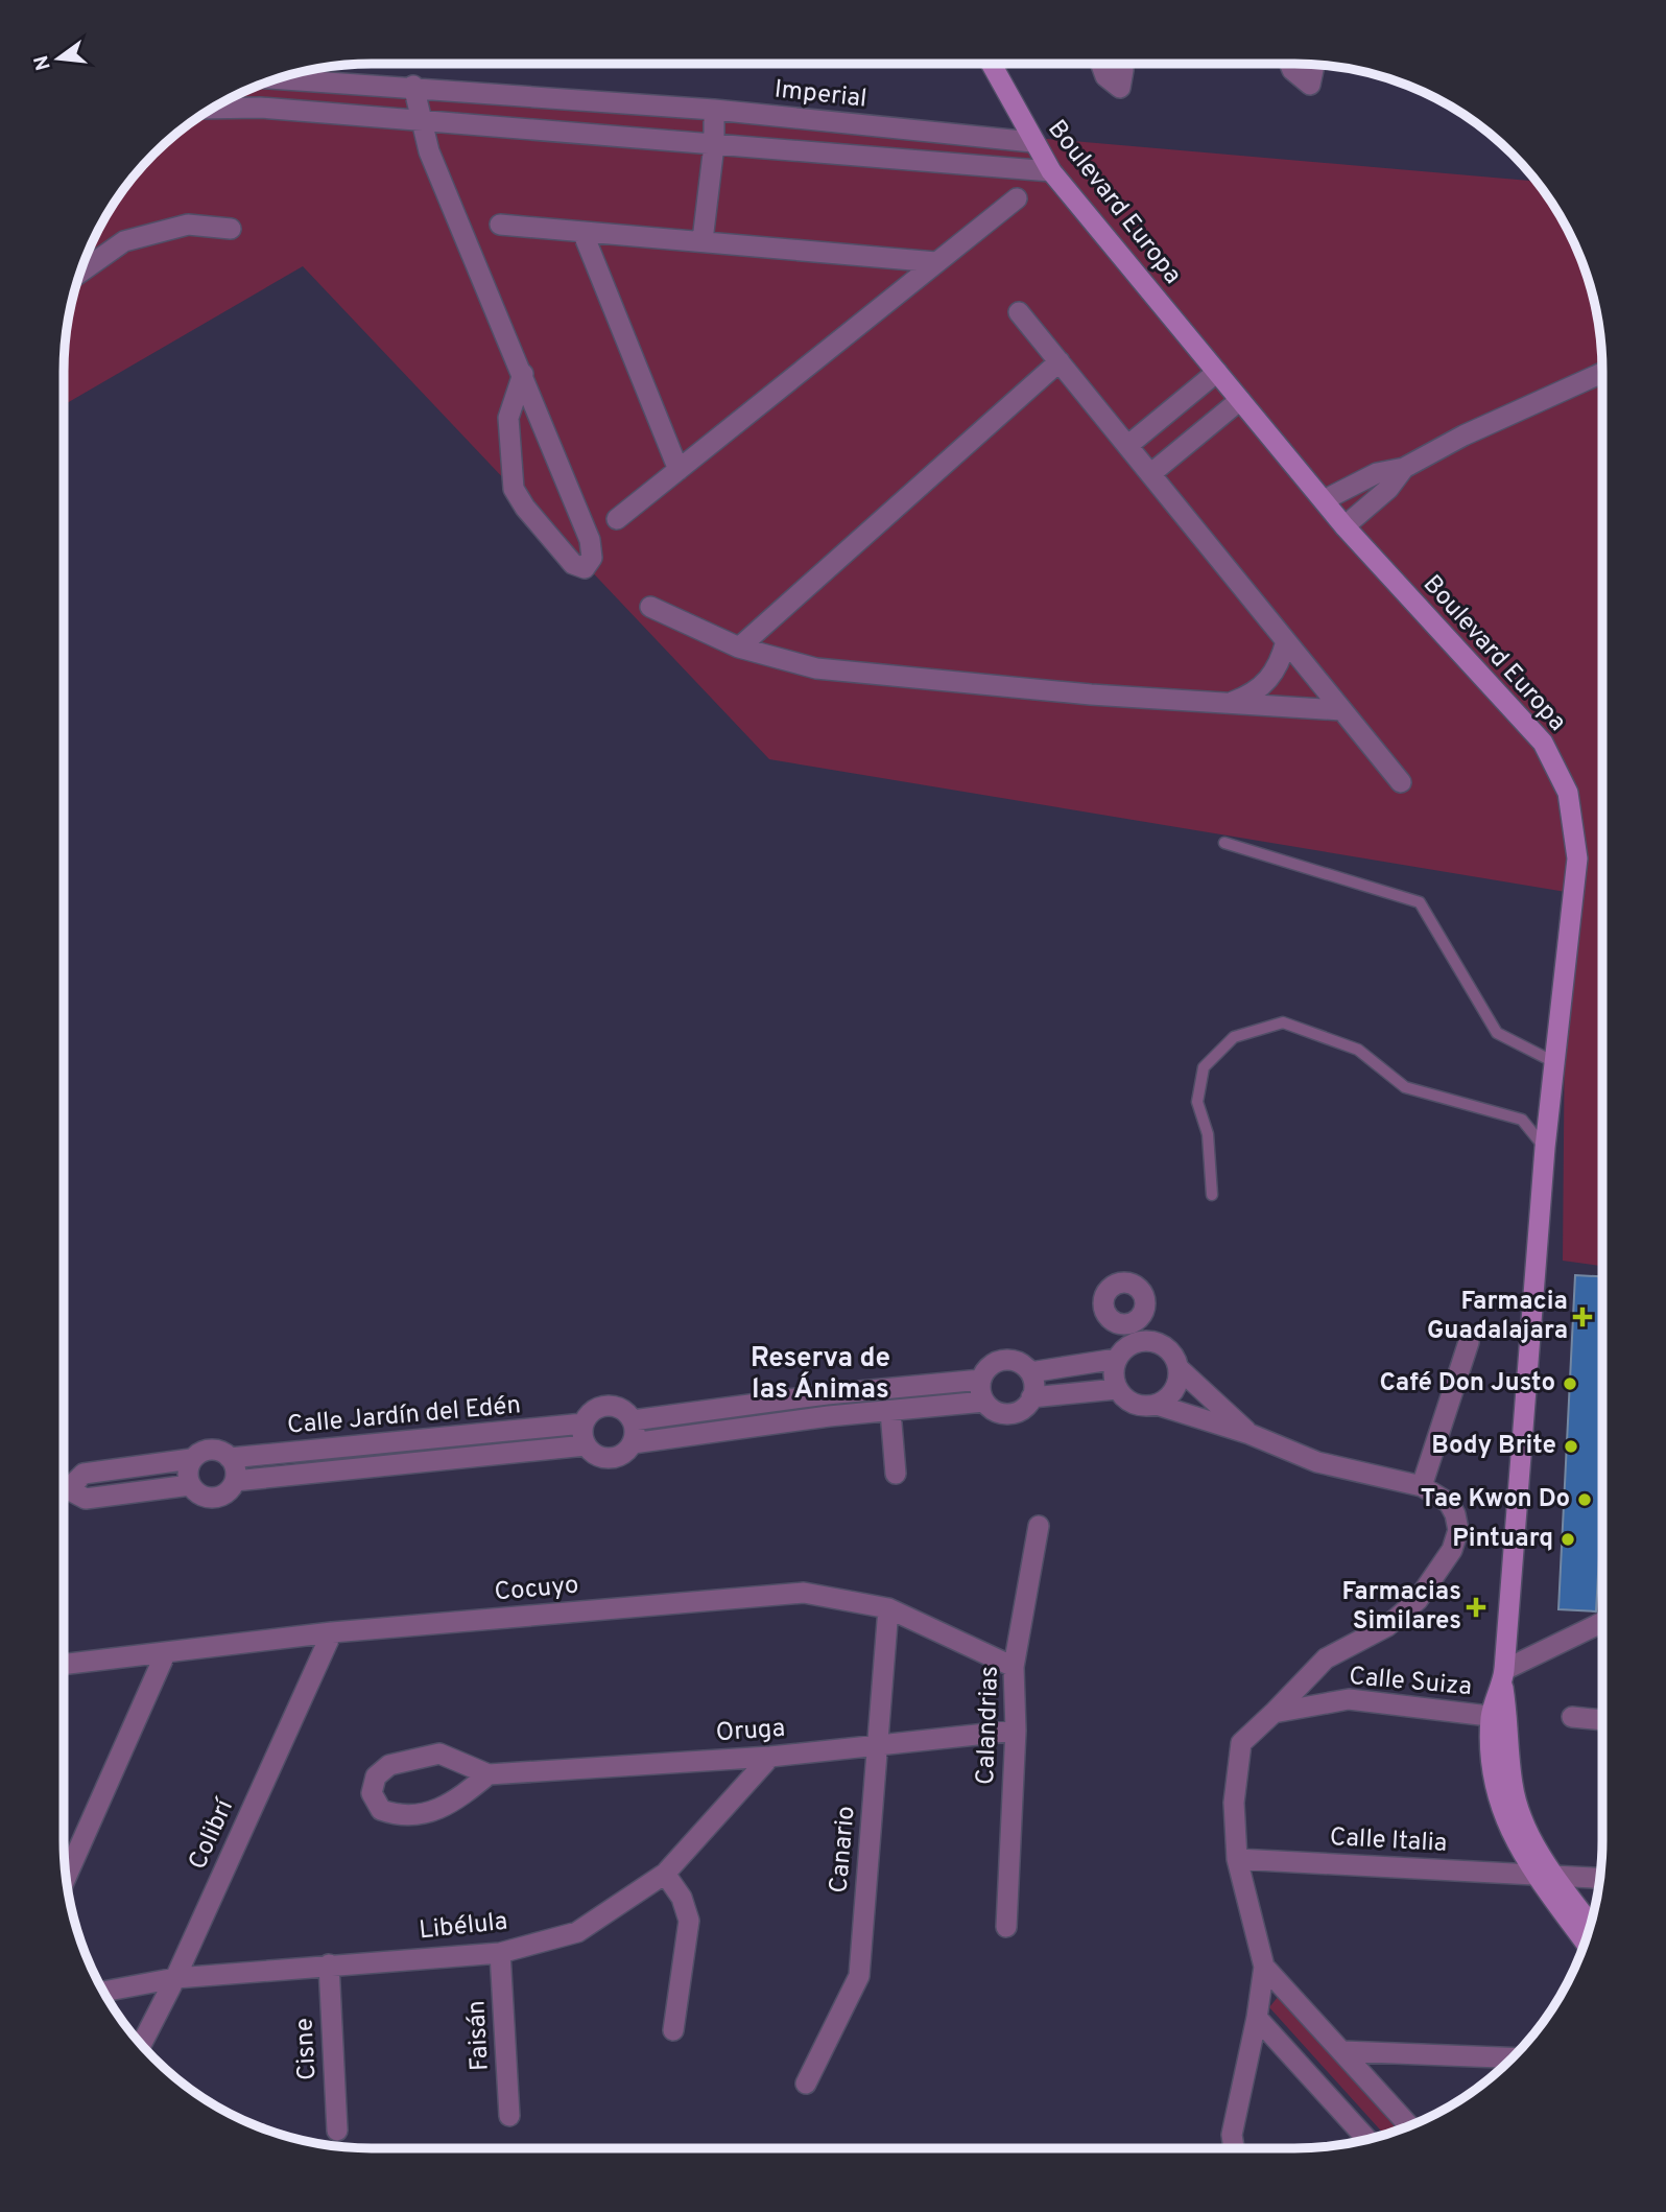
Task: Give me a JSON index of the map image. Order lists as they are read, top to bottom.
{
  "streets": {
    "main road": ["Boulevard Europa"],
    "street": [
      "Imperial",
      "Calle Jardín del Edén",
      "Cocuyo",
      "Calle Suiza",
      "Calandrias",
      "Oruga",
      "Colibrí",
      "Calle Italia",
      "Canario",
      "Libélula",
      "Faisán",
      "Cisne"
    ]
  },
  "crossings": [
    ["Imperial", "Boulevard Europa"],
    ["Boulevard Europa", "Calle Suiza"],
    ["Boulevard Europa", "Calle Italia"],
    ["Cocuyo", "Calandrias"],
    ["Cocuyo", "Colibrí"],
    ["Cocuyo", "Canario"],
    ["Calandrias", "Oruga"],
    ["Oruga", "Canario"],
    ["Oruga", "Libélula"],
    ["Colibrí", "Libélula"],
    ["Libélula", "Faisán"],
    ["Libélula", "Cisne"]
  ],
  "districts": ["Reserva de las Ánimas"],
  "places": {
    "health": ["Farmacia Guadalajara", "Farmacias Similares"],
    "other": [
      "Café Don Justo",
      "Body Brite",
      "Tae Kwon Do",
      "Pintuarq"
    ]
  },
  "north": "left"
}
